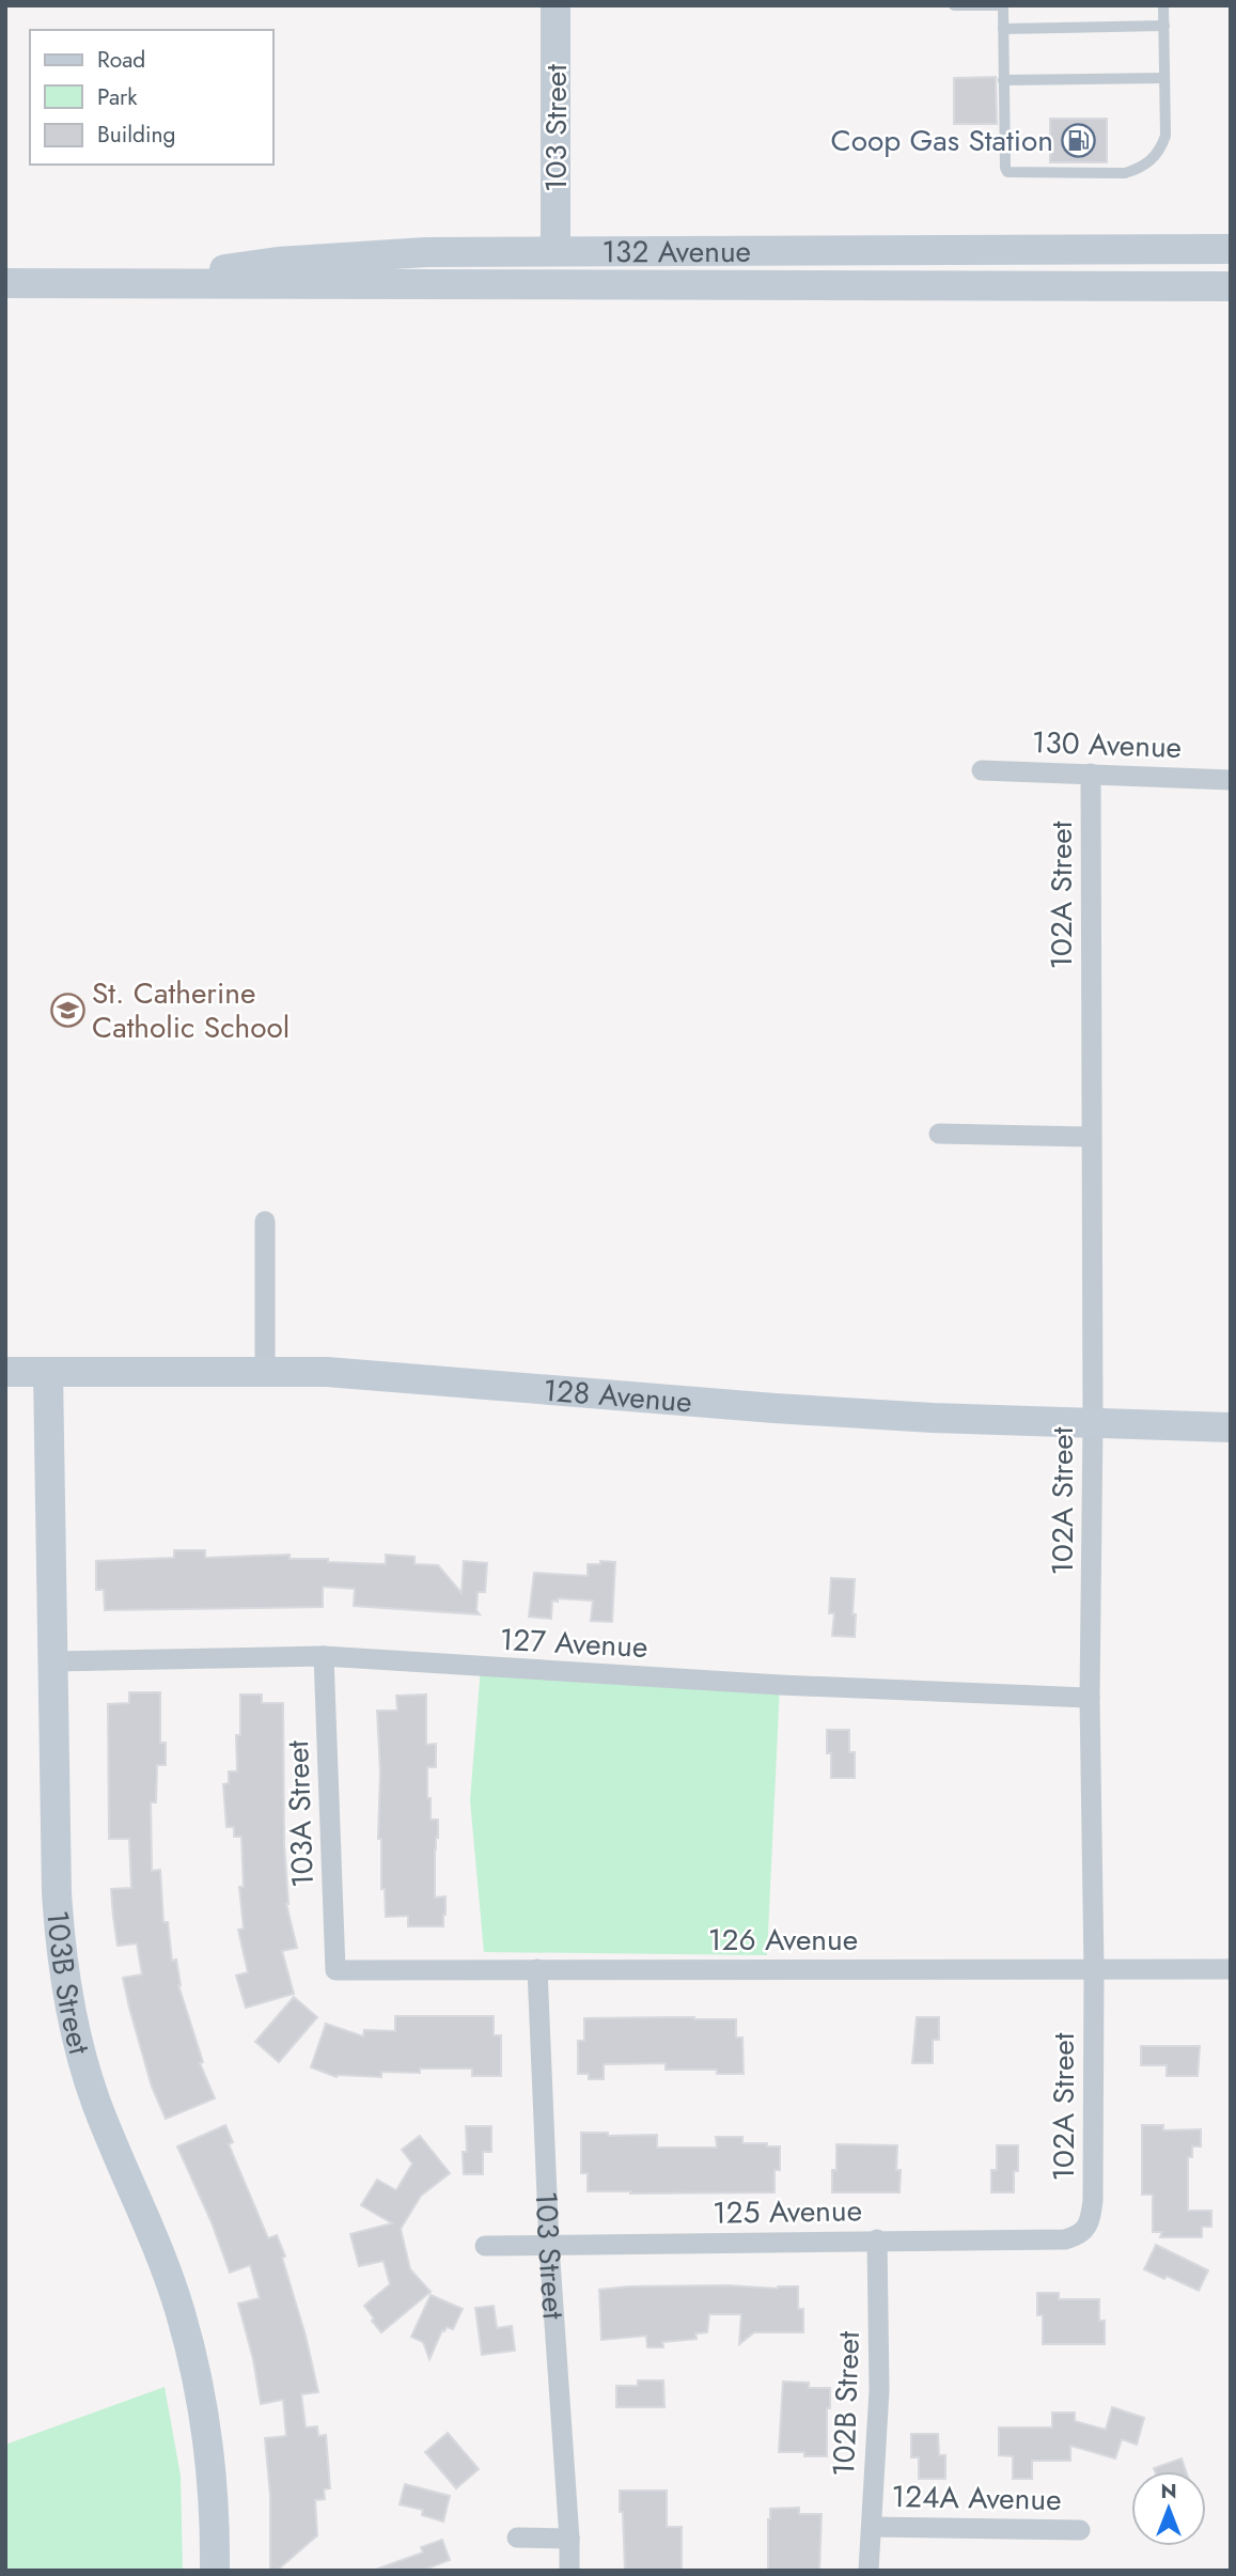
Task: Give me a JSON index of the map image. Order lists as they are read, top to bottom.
{
  "streets": {
    "street": [
      "103 Street",
      "132 Avenue",
      "130 Avenue",
      "102A Street",
      "128 Avenue",
      "127 Avenue",
      "103A Street",
      "126 Avenue",
      "103B Street",
      "125 Avenue",
      "102B Street",
      "124A Avenue"
    ]
  },
  "crossings": [
    ["103 Street", "132 Avenue"],
    ["103 Street", "126 Avenue"],
    ["103 Street", "125 Avenue"],
    ["130 Avenue", "102A Street"],
    ["102A Street", "128 Avenue"],
    ["102A Street", "127 Avenue"],
    ["102A Street", "126 Avenue"],
    ["102A Street", "125 Avenue"],
    ["128 Avenue", "103B Street"],
    ["127 Avenue", "103A Street"],
    ["127 Avenue", "103B Street"],
    ["103A Street", "126 Avenue"],
    ["125 Avenue", "102B Street"],
    ["102B Street", "124A Avenue"]
  ],
  "places": {
    "fuel station": ["Coop Gas Station"],
    "school or university": ["St. Catherine Catholic School"]
  },
  "legend": ["Road", "Park", "Building"],
  "north": "top"
}
